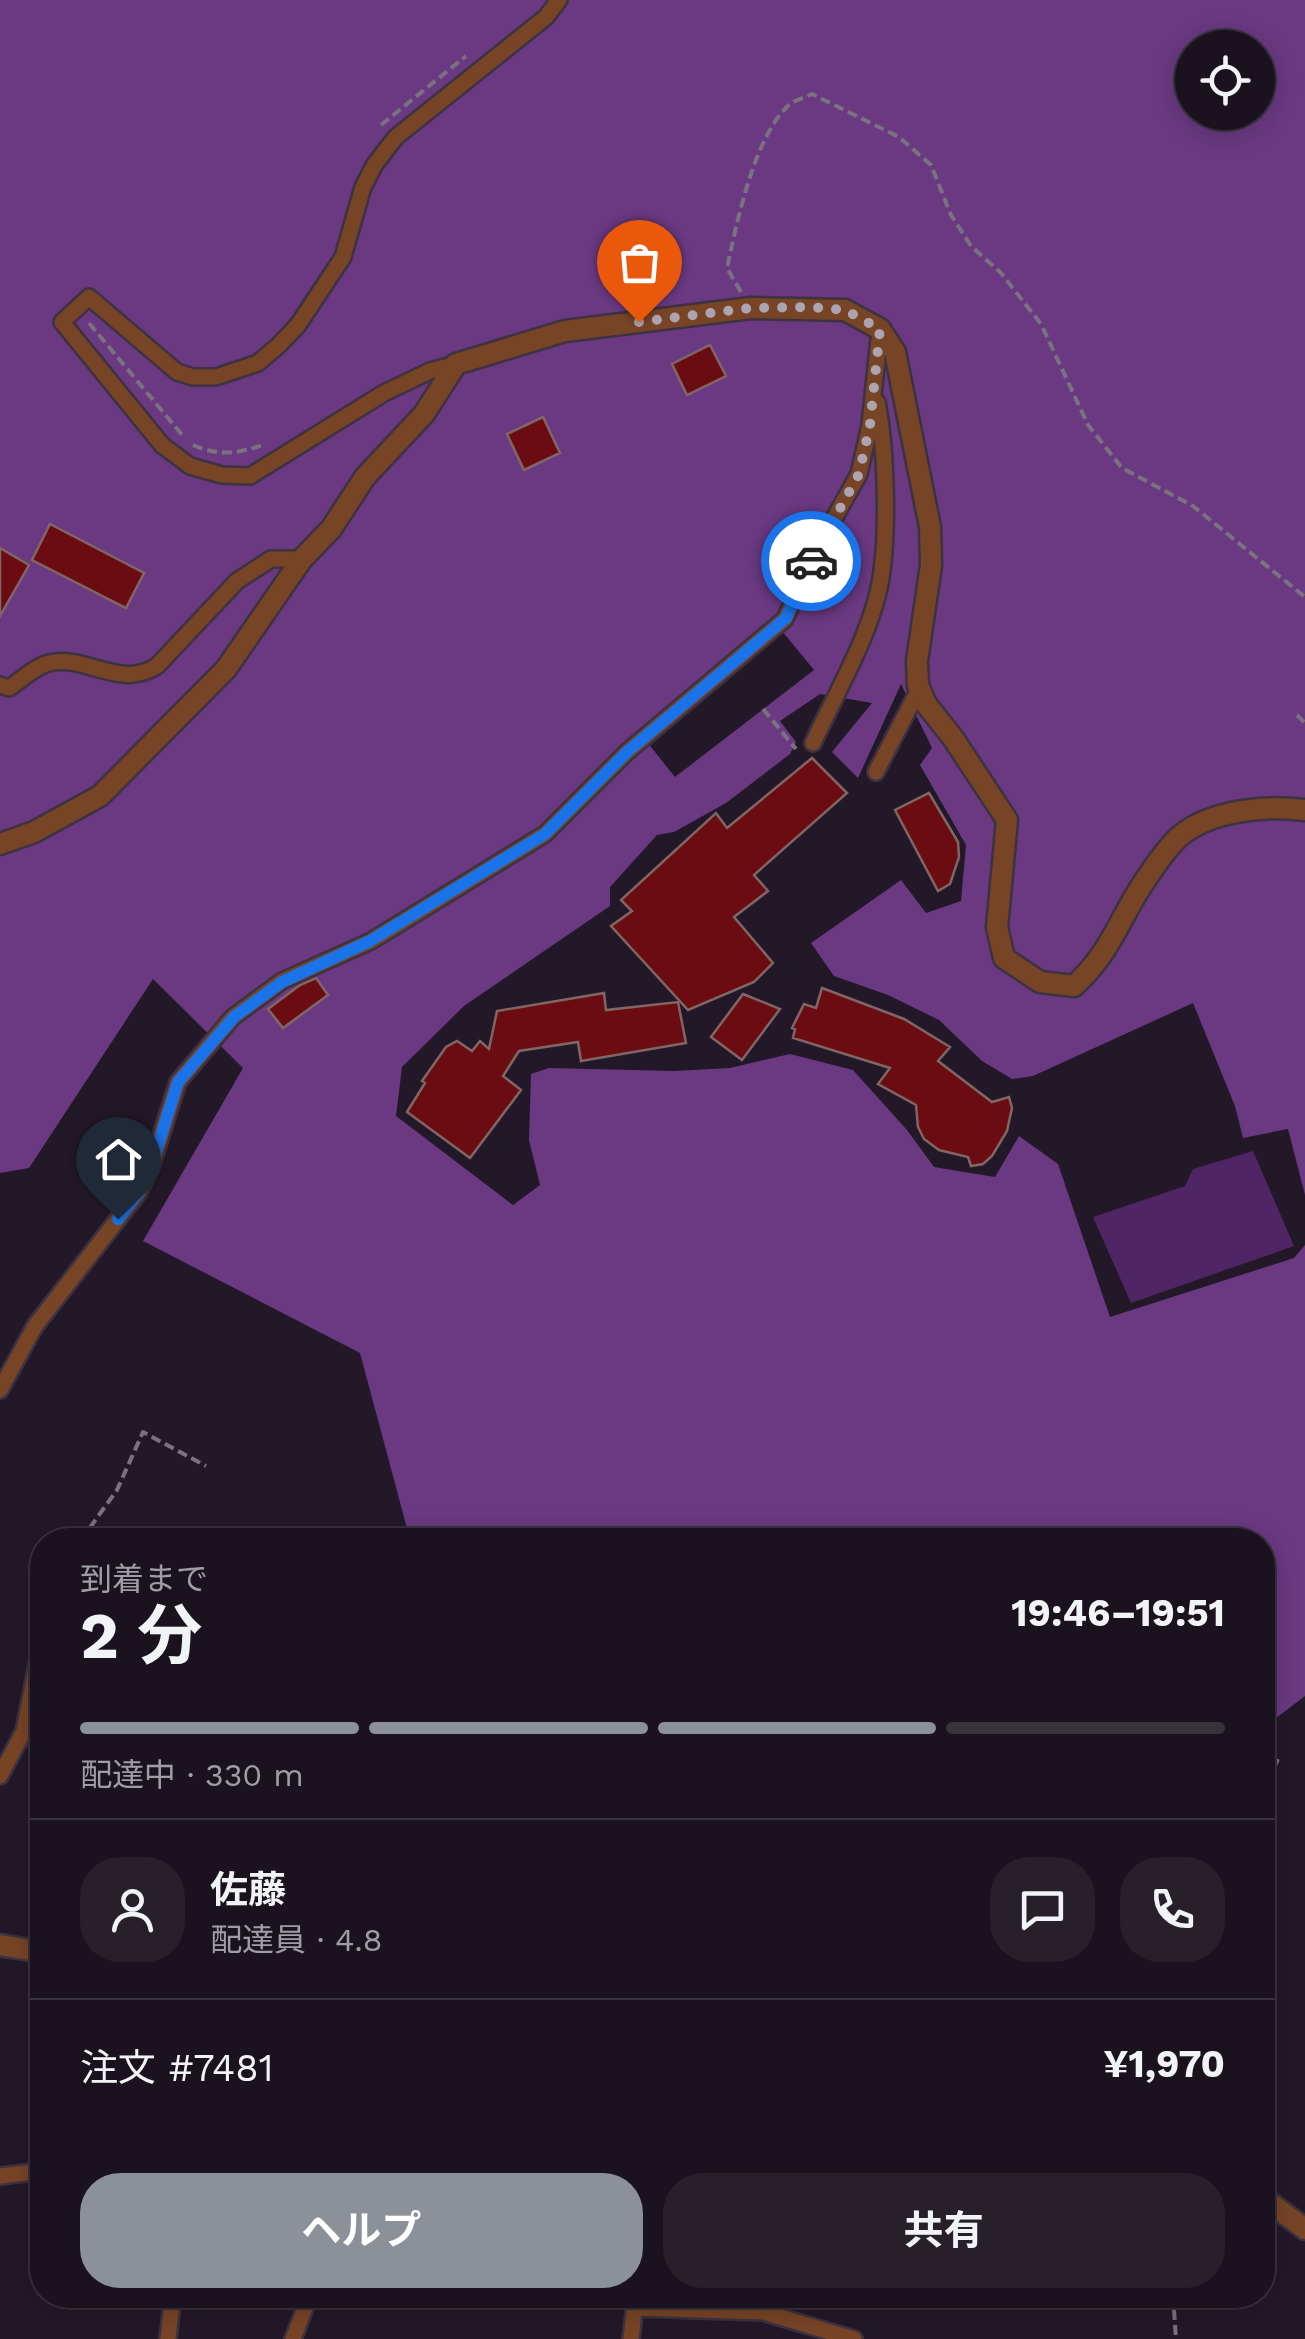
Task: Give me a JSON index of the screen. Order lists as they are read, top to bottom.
{
  "page": {
    "heading": ["2 分", "到着まで", "19:46–19:51"],
    "panel": [
      "佐藤",
      "配達員 · 4.8",
      "注文 #7481",
      "¥1,970"
    ],
    "bar": "配達中 · 330 m",
    "buttons": ["ヘルプ", "共有"]
  }
}
